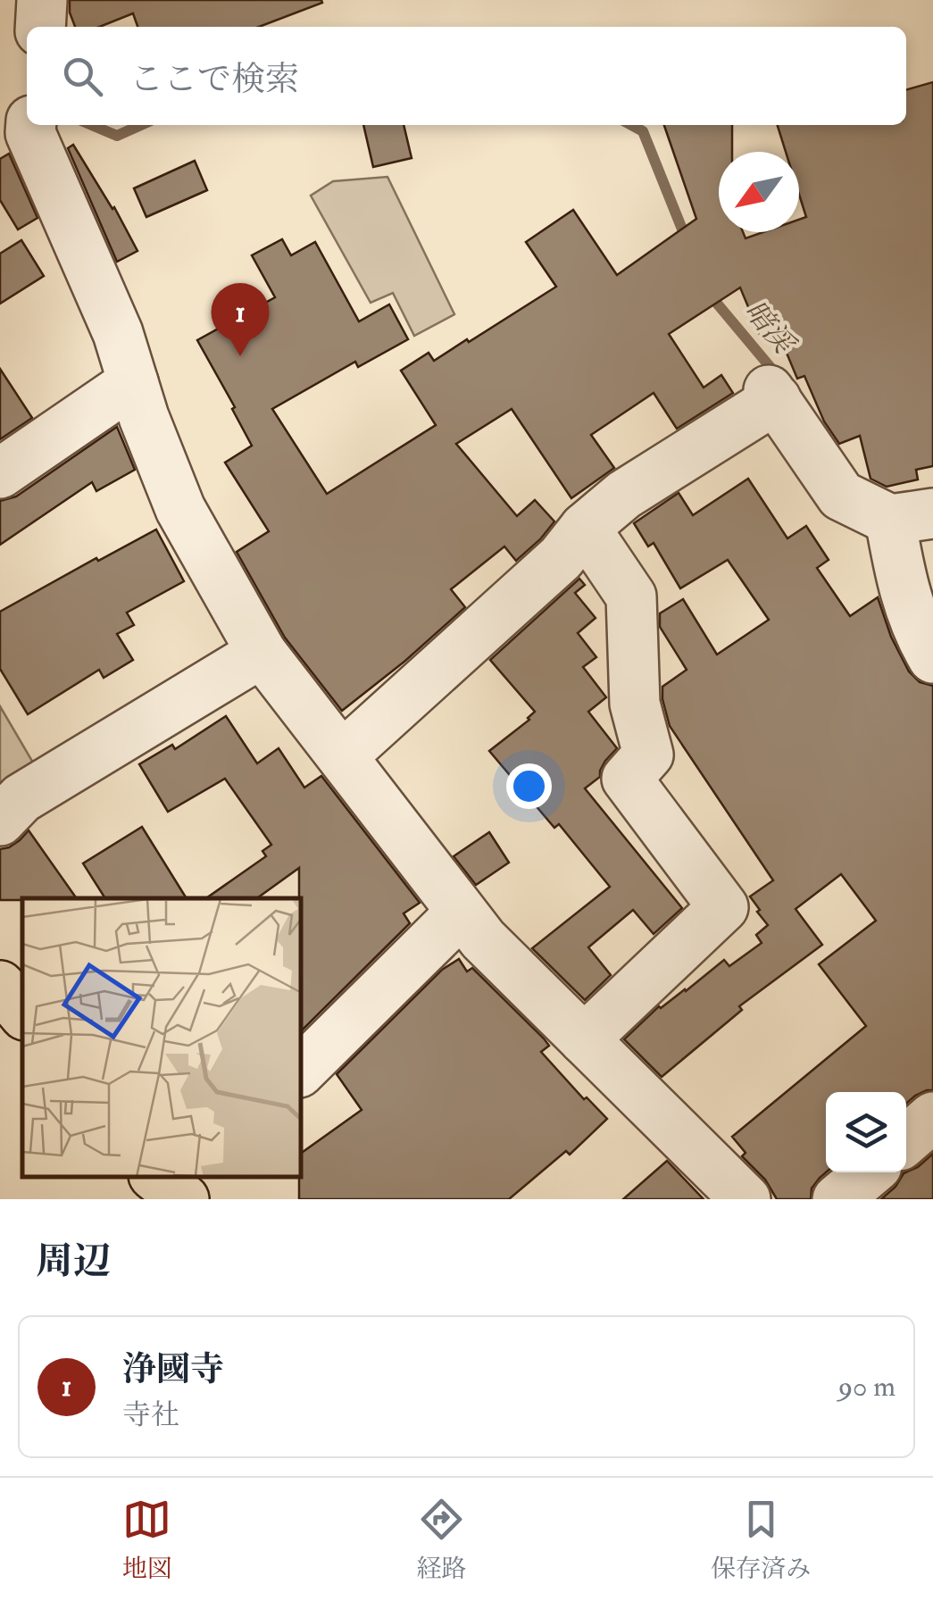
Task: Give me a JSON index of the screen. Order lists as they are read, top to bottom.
{
  "water": ["暗渓"],
  "north": "bottom left",
  "page": {
    "search": "ここで検索",
    "pins": "1",
    "heading": "周辺",
    "list": [
      {
        "mark": "1",
        "name": "浄國寺",
        "note": "寺社",
        "value": "90 m"
      }
    ],
    "nav": ["地図", "経路", "保存済み"]
  }
}
